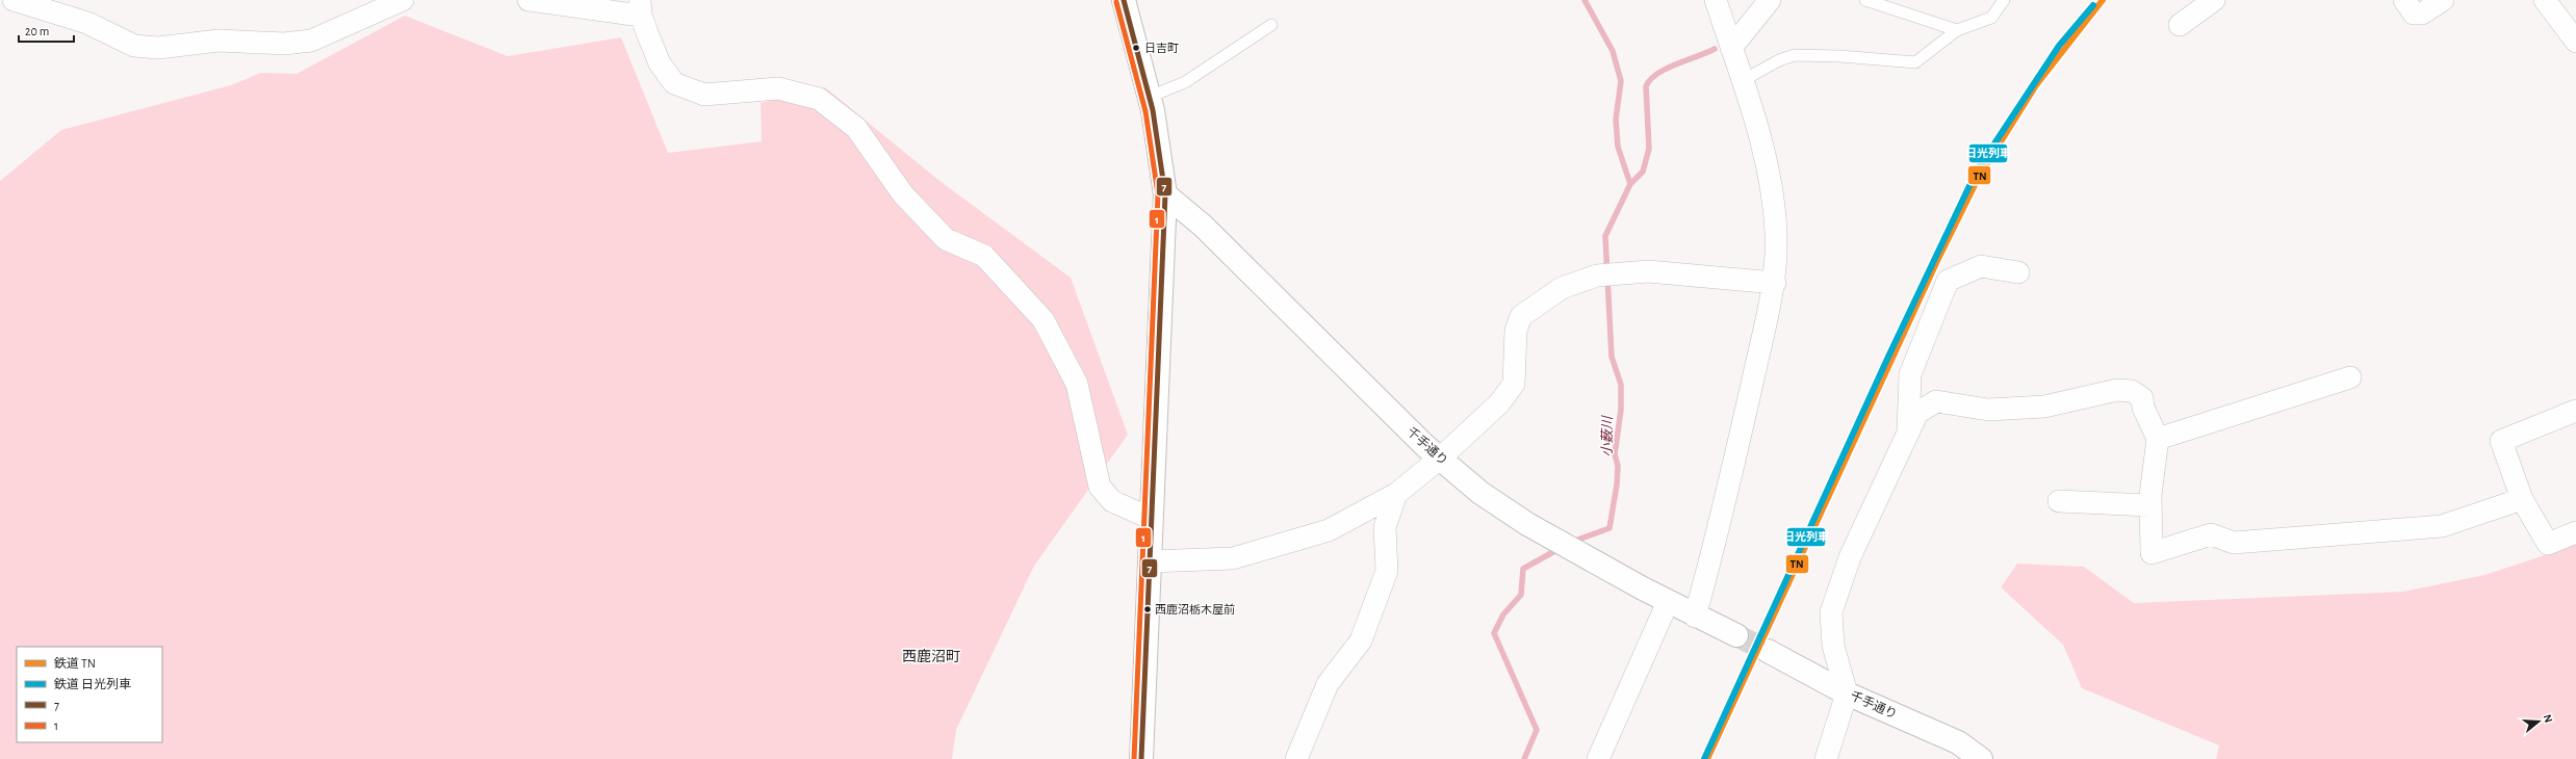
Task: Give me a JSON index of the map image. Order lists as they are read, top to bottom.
{
  "streets": {
    "street": ["千手通り"]
  },
  "districts": ["西鹿沼町"],
  "water": ["小薮川"],
  "places": ["日吉町", "西鹿沼栃木屋前"],
  "lines": [
    "rail line TN",
    "transit line 7",
    "transit line 1",
    "rail line 日光列車"
  ],
  "legend": [
    "鉄道 TN",
    "鉄道 日光列車",
    "7",
    "1"
  ],
  "scale_bar": "20 m",
  "north": "right"
}
